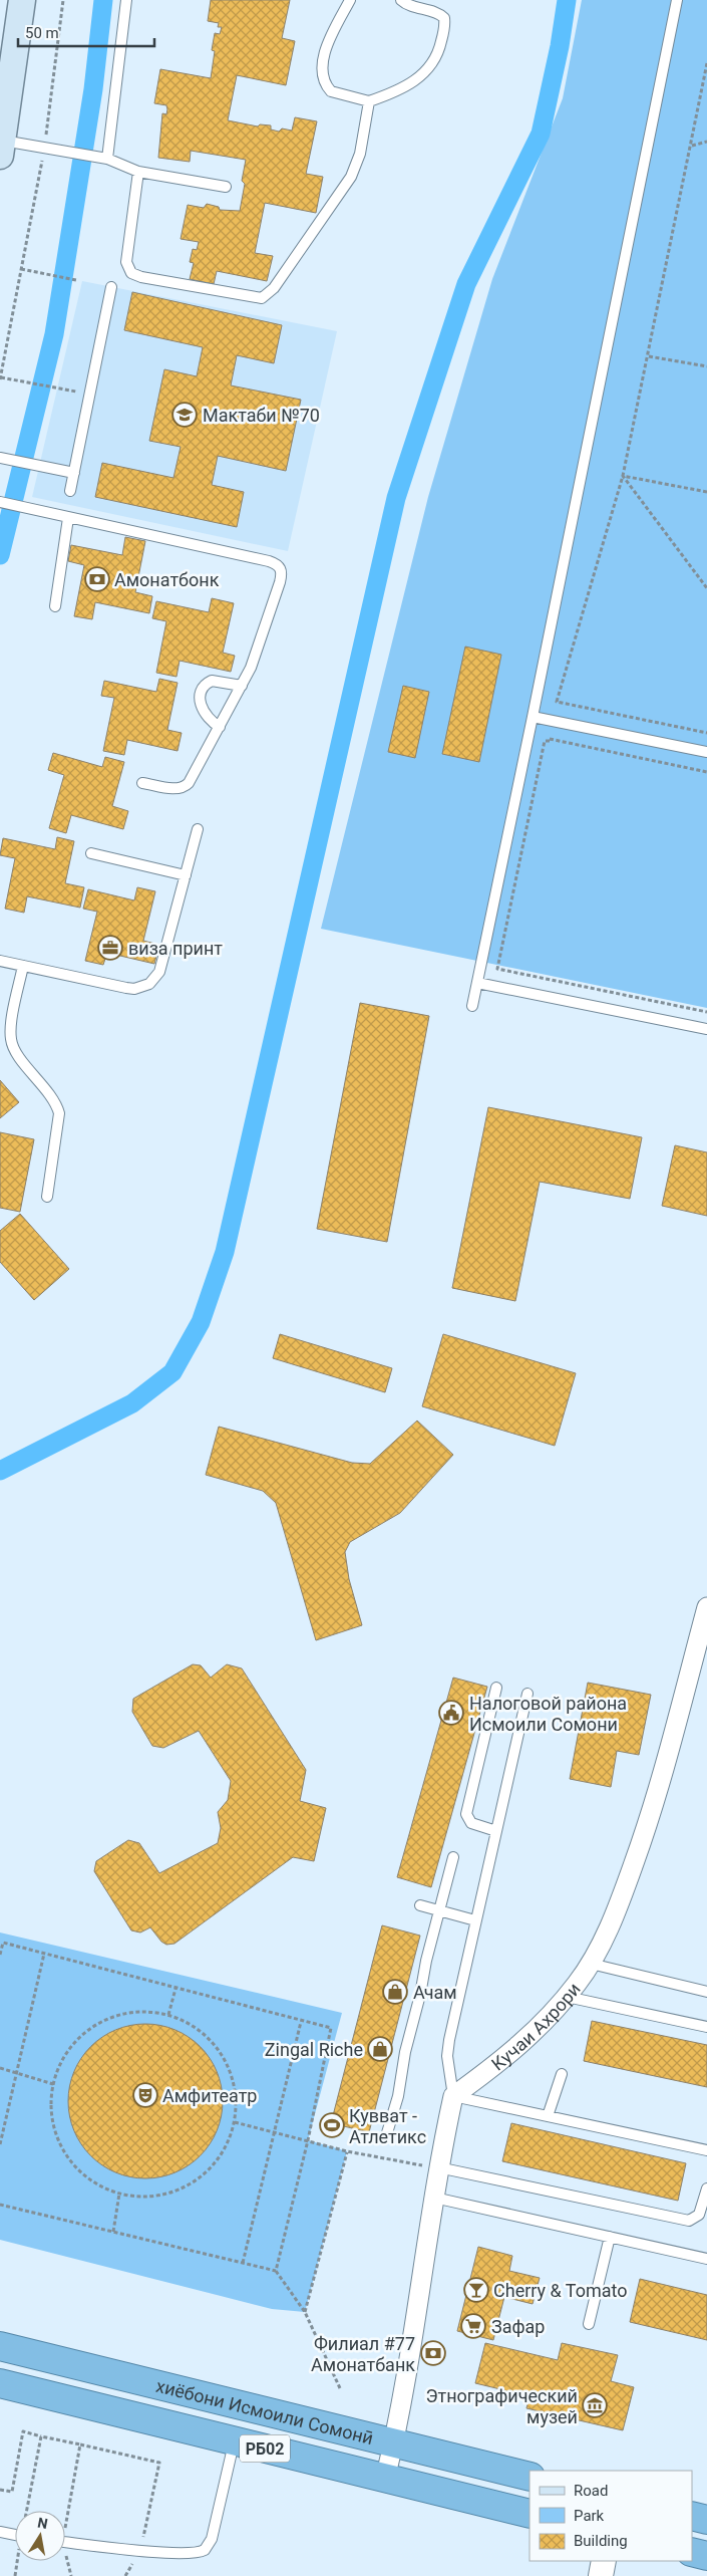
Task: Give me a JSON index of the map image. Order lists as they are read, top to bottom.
{
  "streets": {
    "highway": ["хиёбони Исмоили Сомонӣ", "РБ02"],
    "street": ["Кучаи Ахрори"]
  },
  "places": {
    "school or university": ["Мактаби №70"],
    "bank": ["Амонатбонк", "Филиал #77 Амонатбанк"],
    "office": ["виза принт"],
    "public building": ["Налоговой района Исмоили Сомони"],
    "shop": ["Ачам", "Zingal Riche"],
    "theatre": ["Aмфитеатр"],
    "sports": ["Кувват - Атлетикс"],
    "bar": ["Cherry & Tomato"],
    "supermarket": ["Зафар"],
    "museum": ["Этнографический музей"]
  },
  "legend": ["Road", "Park", "Building"],
  "scale_bar": "50 m",
  "north": "top"
}
